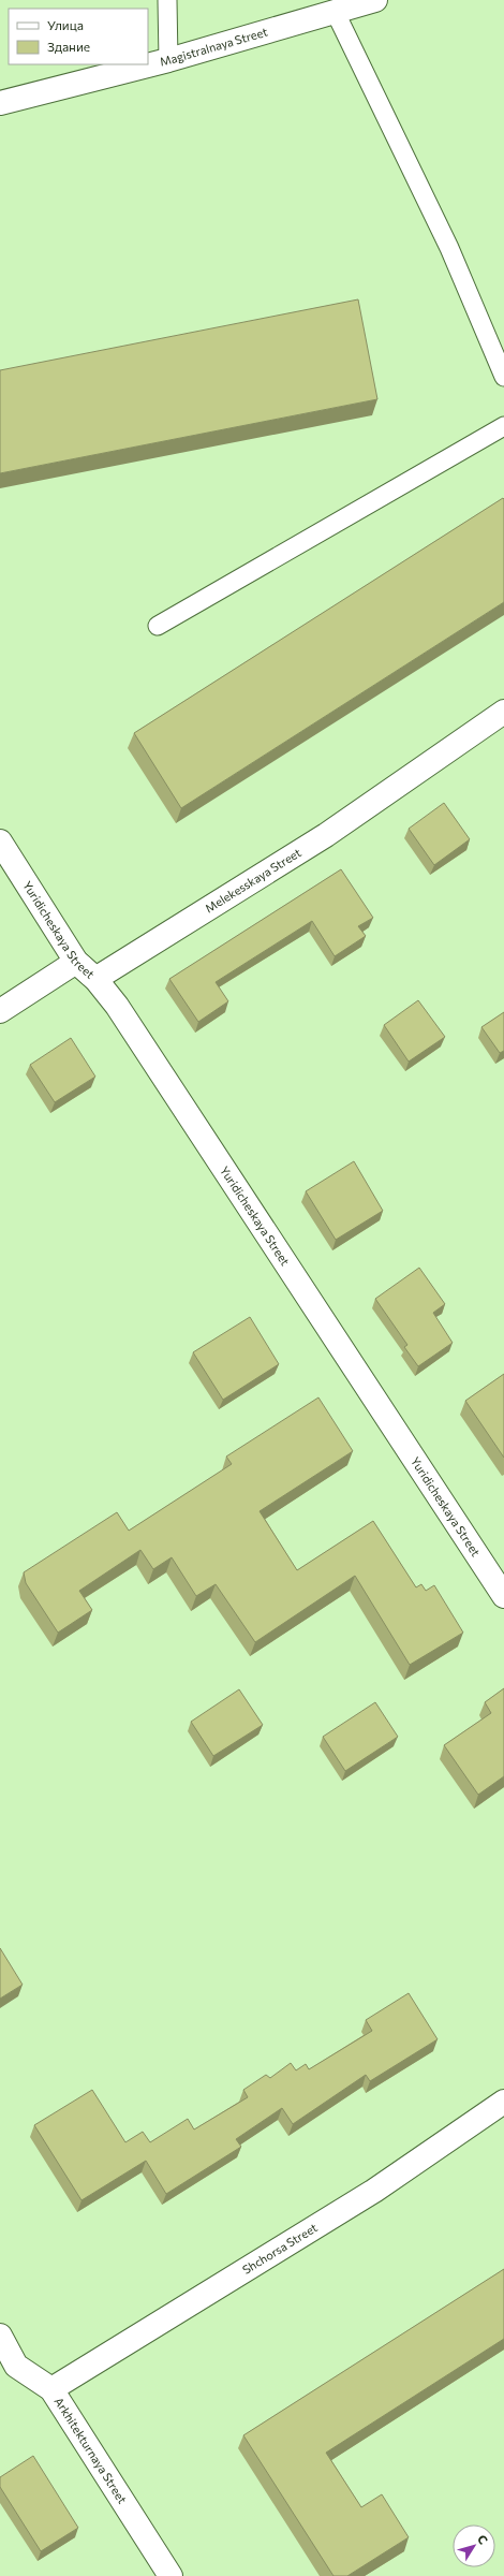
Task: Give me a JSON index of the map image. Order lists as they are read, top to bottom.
{
  "streets": {
    "street": [
      "Magistralnaya Street",
      "Melekesskaya Street",
      "Yuridicheskaya Street",
      "Shchorsa Street",
      "Arkhitekturnaya Street"
    ]
  },
  "crossings": [
    ["Melekesskaya Street", "Yuridicheskaya Street"],
    ["Shchorsa Street", "Arkhitekturnaya Street"]
  ],
  "legend": ["Улица", "Здание"],
  "north": "top right"
}
